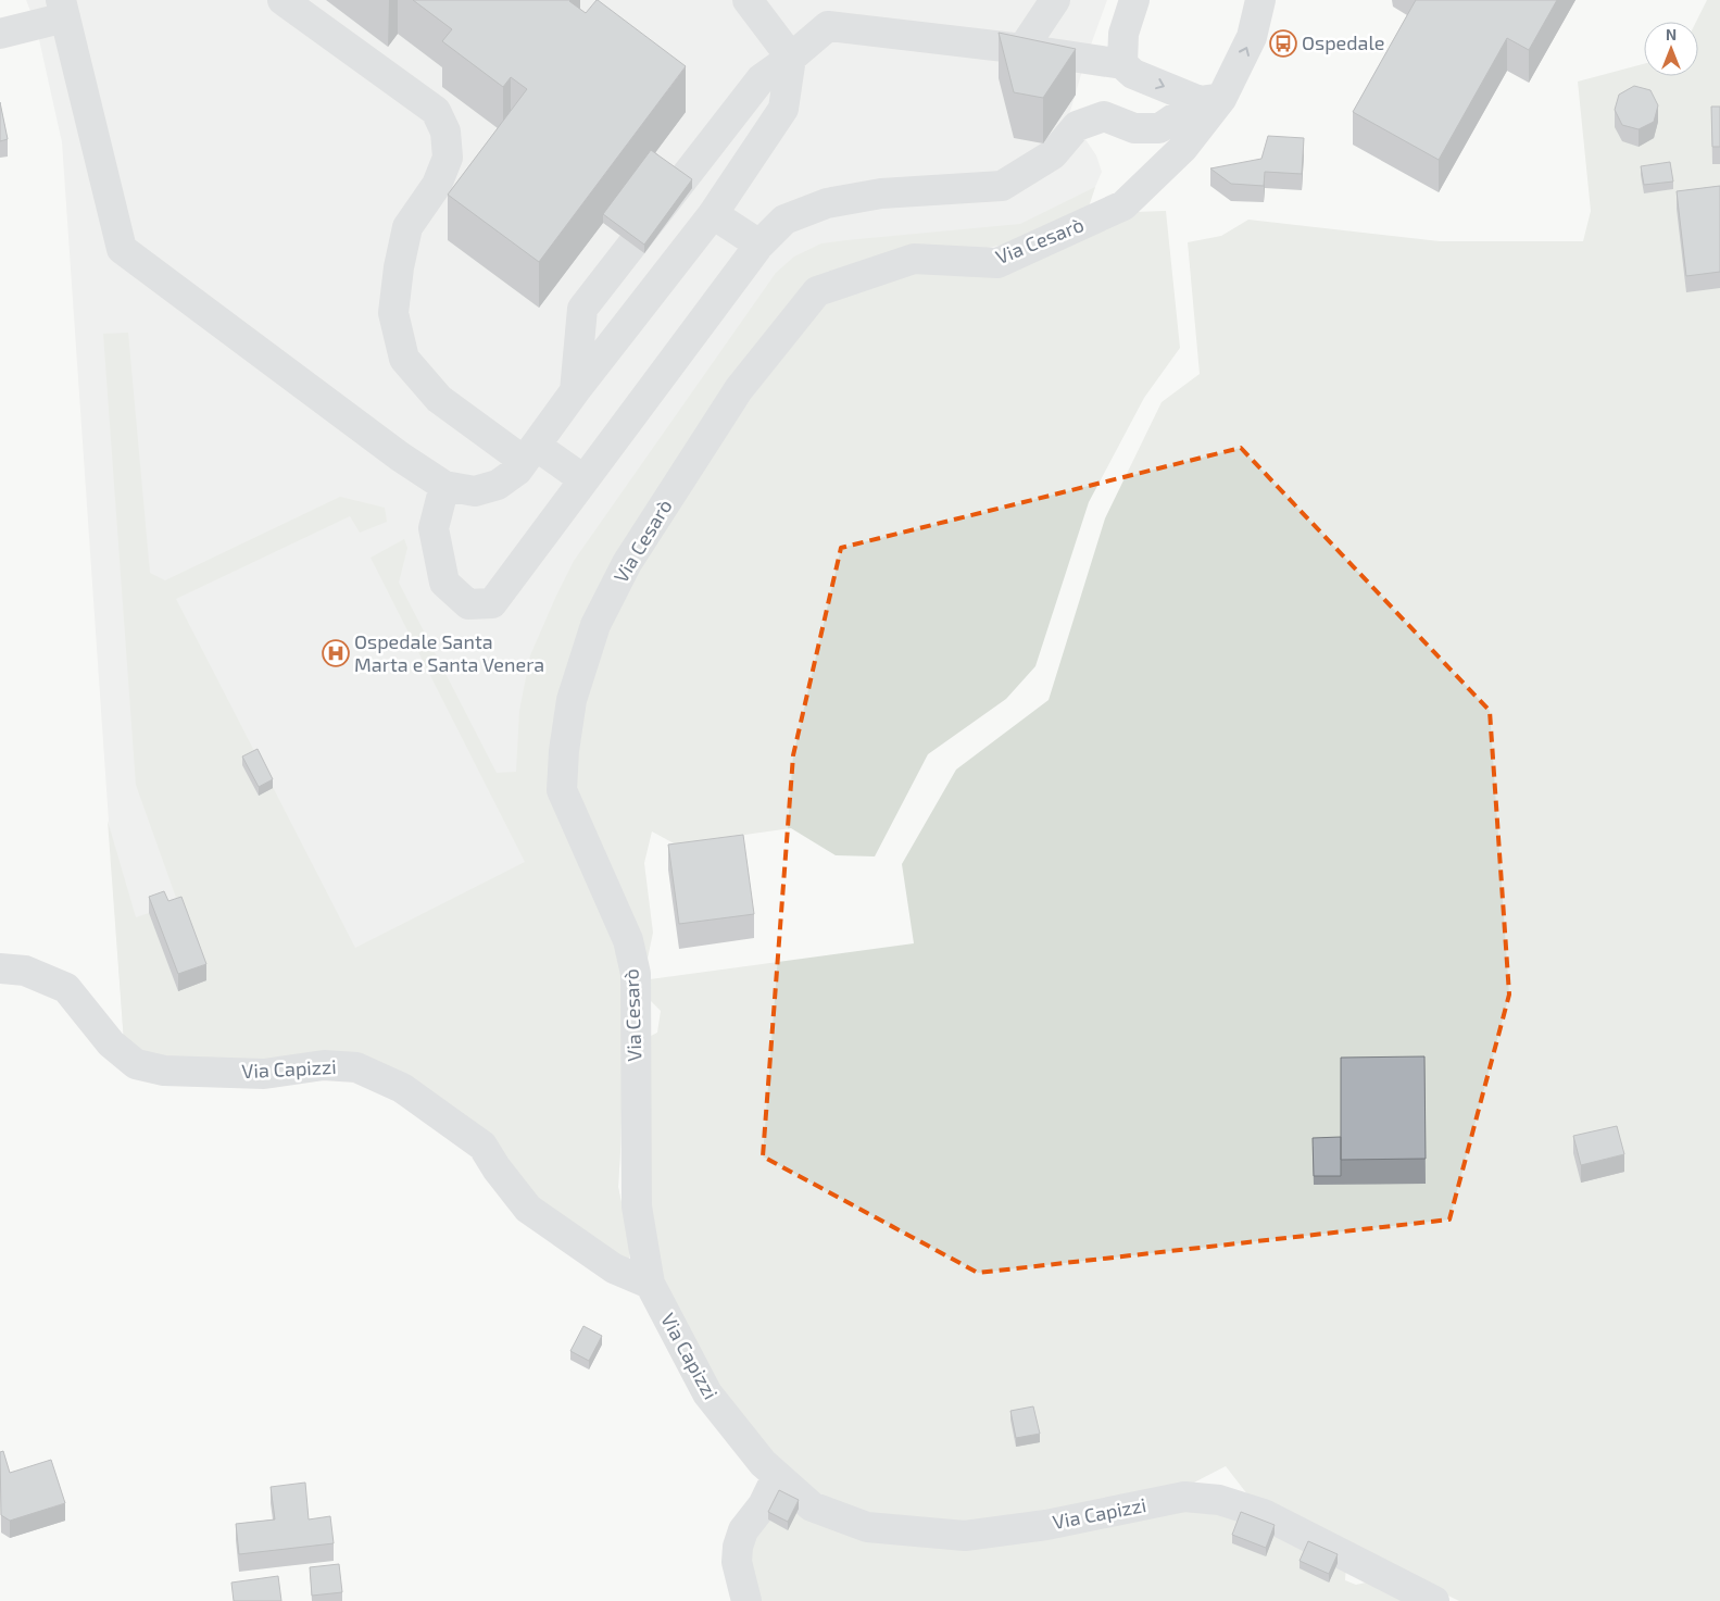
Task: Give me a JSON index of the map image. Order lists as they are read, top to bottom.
{
  "streets": {
    "street": ["Via Cesarò", "Via Capizzi"]
  },
  "crossings": [
    ["Via Cesarò", "Via Capizzi"]
  ],
  "places": {
    "bus stop": ["Ospedale"],
    "hospital": ["Ospedale Santa Marta e Santa Venera"]
  },
  "north": "top"
}
